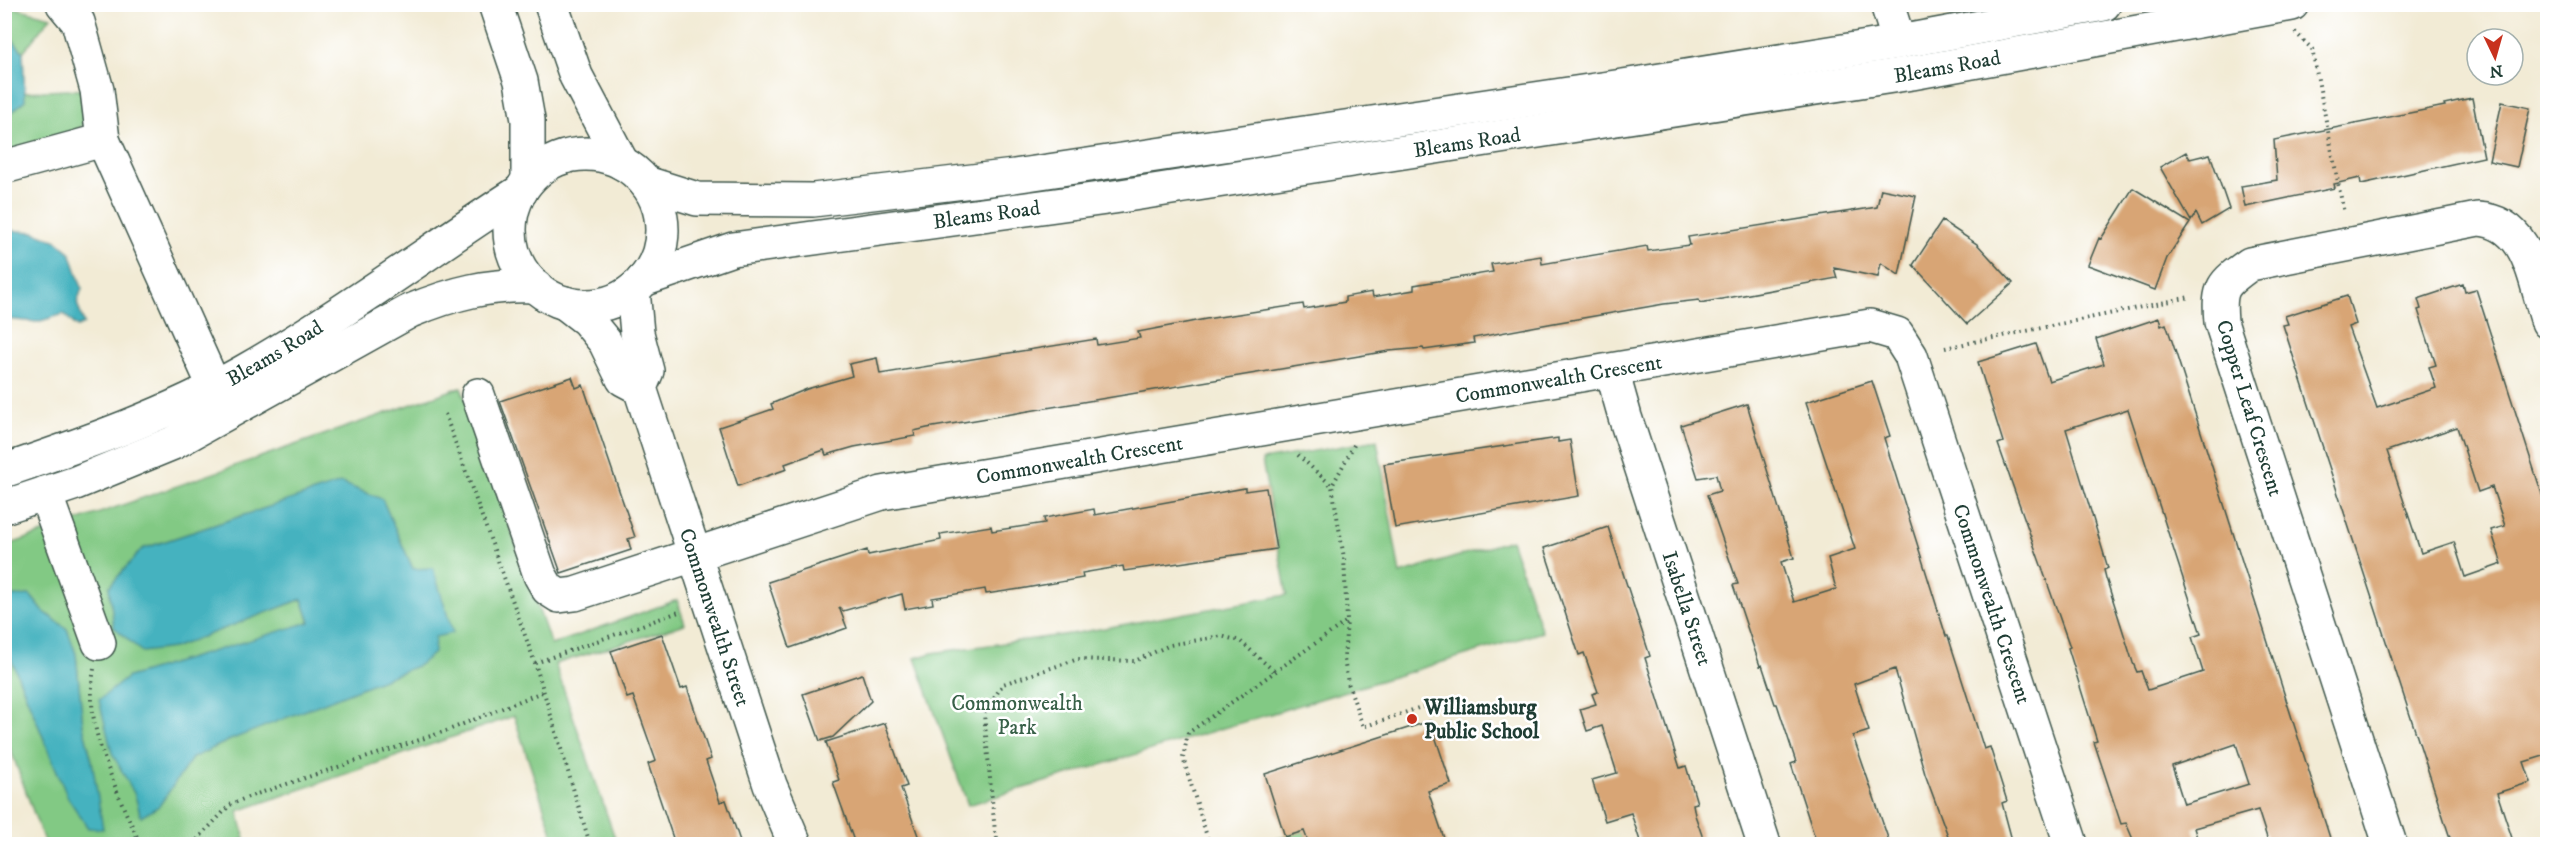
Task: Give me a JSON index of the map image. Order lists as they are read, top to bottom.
{
  "streets": {
    "main road": [
      "Bleams Road",
      "Commonwealth Crescent",
      "Copper Leaf Crescent",
      "Isabella Street",
      "Commonwealth Street"
    ]
  },
  "crossings": [
    ["Bleams Road", "Commonwealth Street"],
    ["Commonwealth Crescent", "Isabella Street"],
    ["Commonwealth Crescent", "Commonwealth Street"]
  ],
  "parks": ["Commonwealth Park"],
  "places": ["Williamsburg Public School"],
  "north": "bottom"
}
